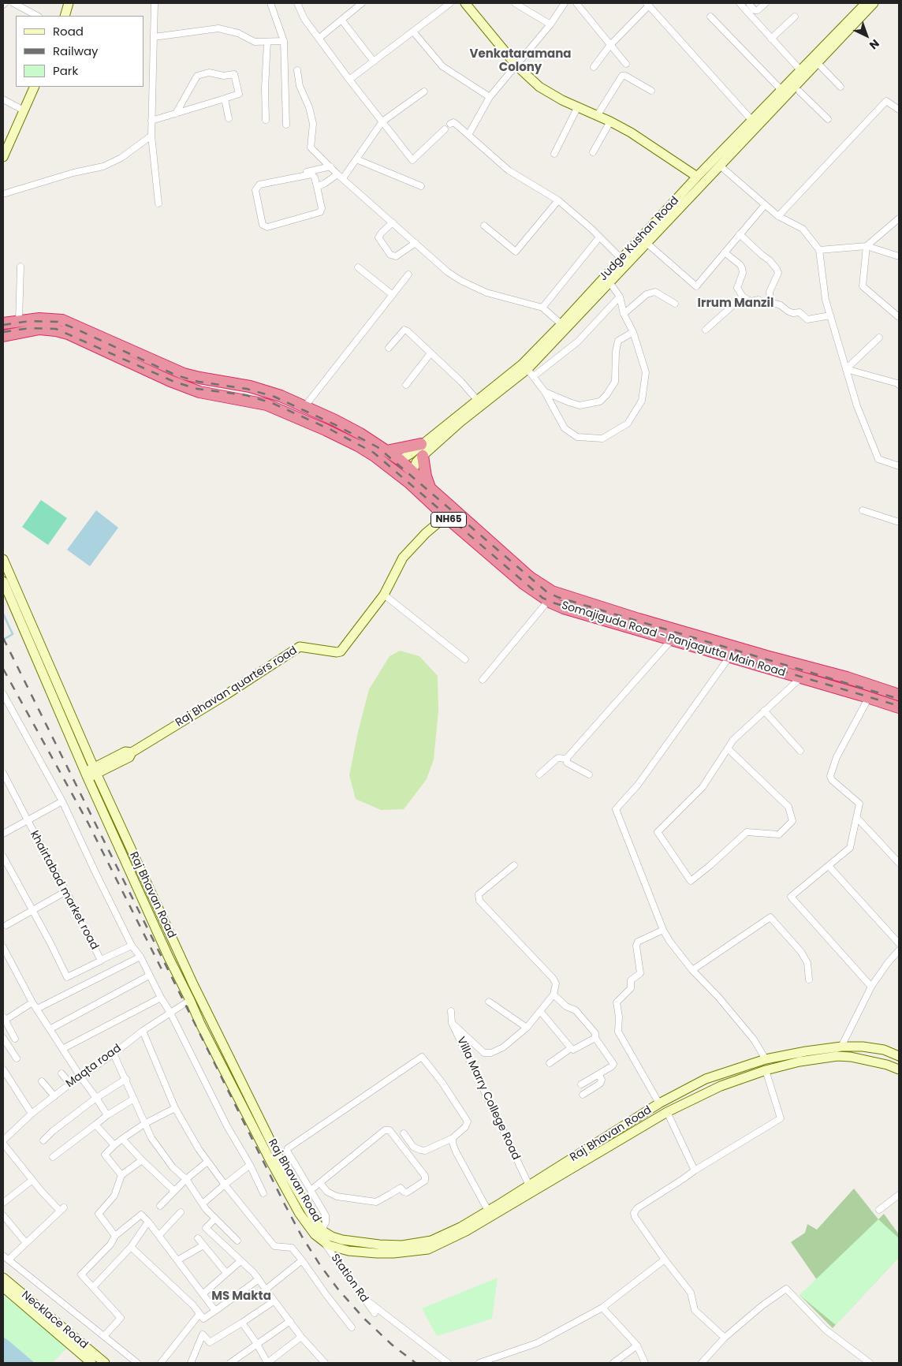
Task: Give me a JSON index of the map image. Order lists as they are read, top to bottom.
{
  "streets": {
    "highway": ["NH65", "Somajiguda Road - Panjagutta Main Road"],
    "main road": [
      "Judge Kushan Road",
      "Raj Bhavan quarters road",
      "Raj Bhavan Road",
      "Necklace Road"
    ],
    "street": [
      "khairtabad market road",
      "Maqta road",
      "Villa Marry College Road",
      "Station Rd"
    ]
  },
  "crossings": [
    ["Judge Kushan Road", "Somajiguda Road - Panjagutta Main Road"],
    ["Somajiguda Road - Panjagutta Main Road", "Raj Bhavan quarters road"],
    ["Raj Bhavan quarters road", "Raj Bhavan Road"],
    ["Raj Bhavan Road", "Maqta road"],
    ["Raj Bhavan Road", "Villa Marry College Road"],
    ["Raj Bhavan Road", "Station Rd"]
  ],
  "districts": ["Venkataramana Colony", "Irrum Manzil", "MS Makta"],
  "legend": ["Road", "Railway", "Park"],
  "north": "bottom right"
}
